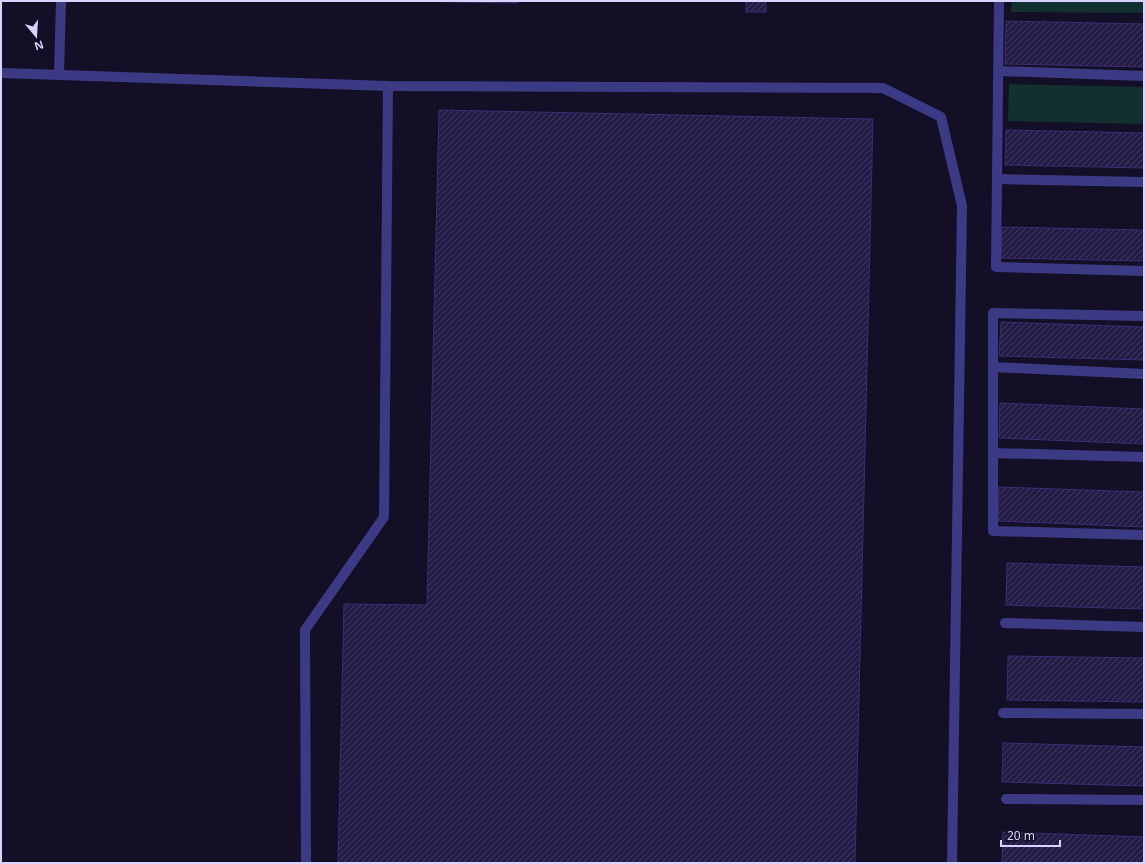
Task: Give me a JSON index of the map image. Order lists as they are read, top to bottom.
{
  "scale_bar": "20 m",
  "north": "bottom"
}
